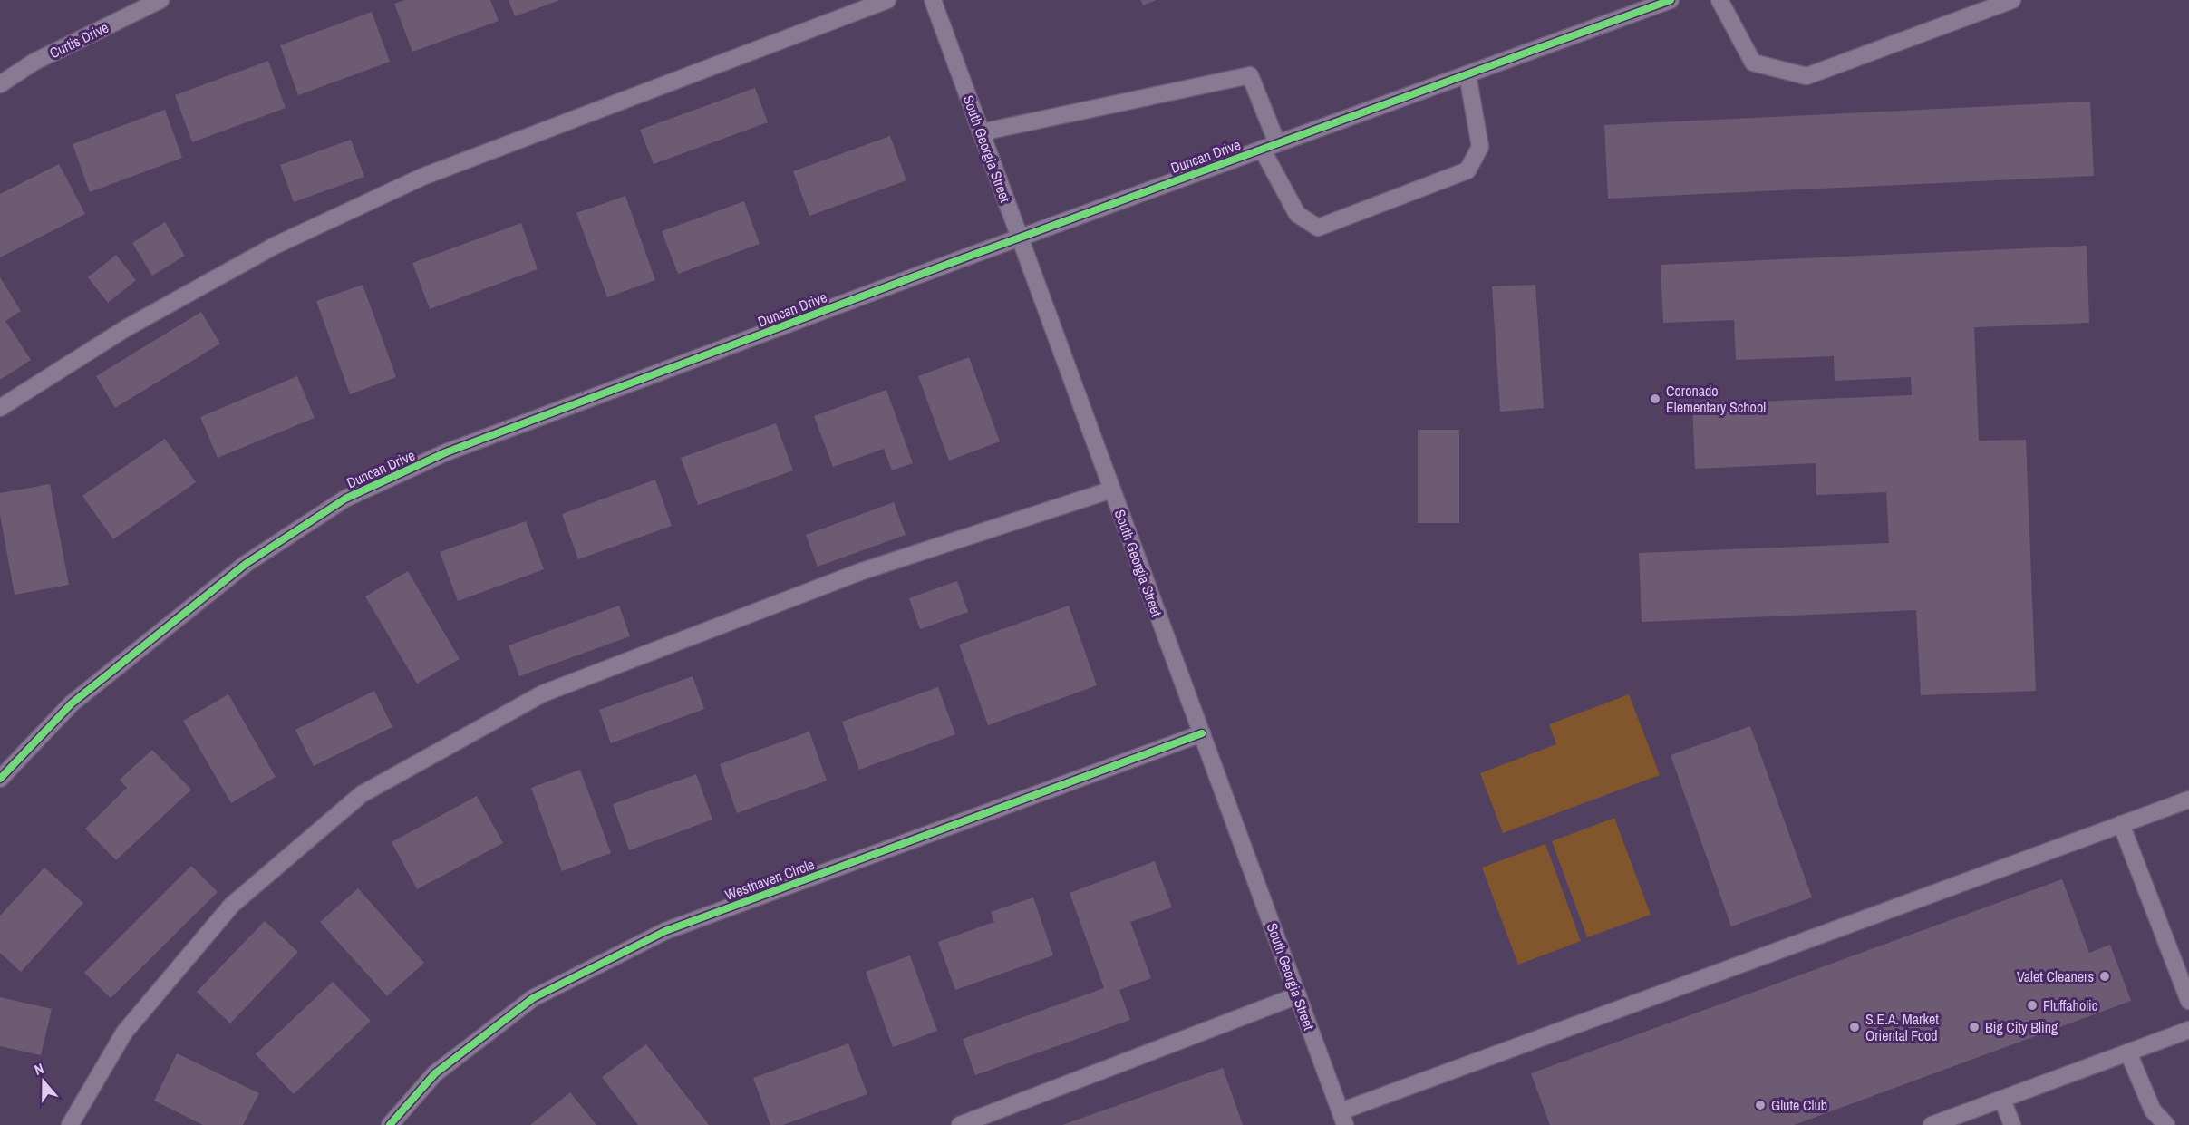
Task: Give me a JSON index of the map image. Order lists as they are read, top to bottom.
{
  "streets": {
    "street": [
      "Curtis Drive",
      "South Georgia Street",
      "Duncan Drive",
      "Westhaven Circle"
    ]
  },
  "crossings": [
    ["South Georgia Street", "Duncan Drive"],
    ["South Georgia Street", "Westhaven Circle"]
  ],
  "places": [
    "Coronado Elementary School",
    "Valet Cleaners",
    "Fluffaholic",
    "S.E.A. Market Oriental Food",
    "Big City Bling",
    "Glute Club"
  ],
  "north": "top"
}
